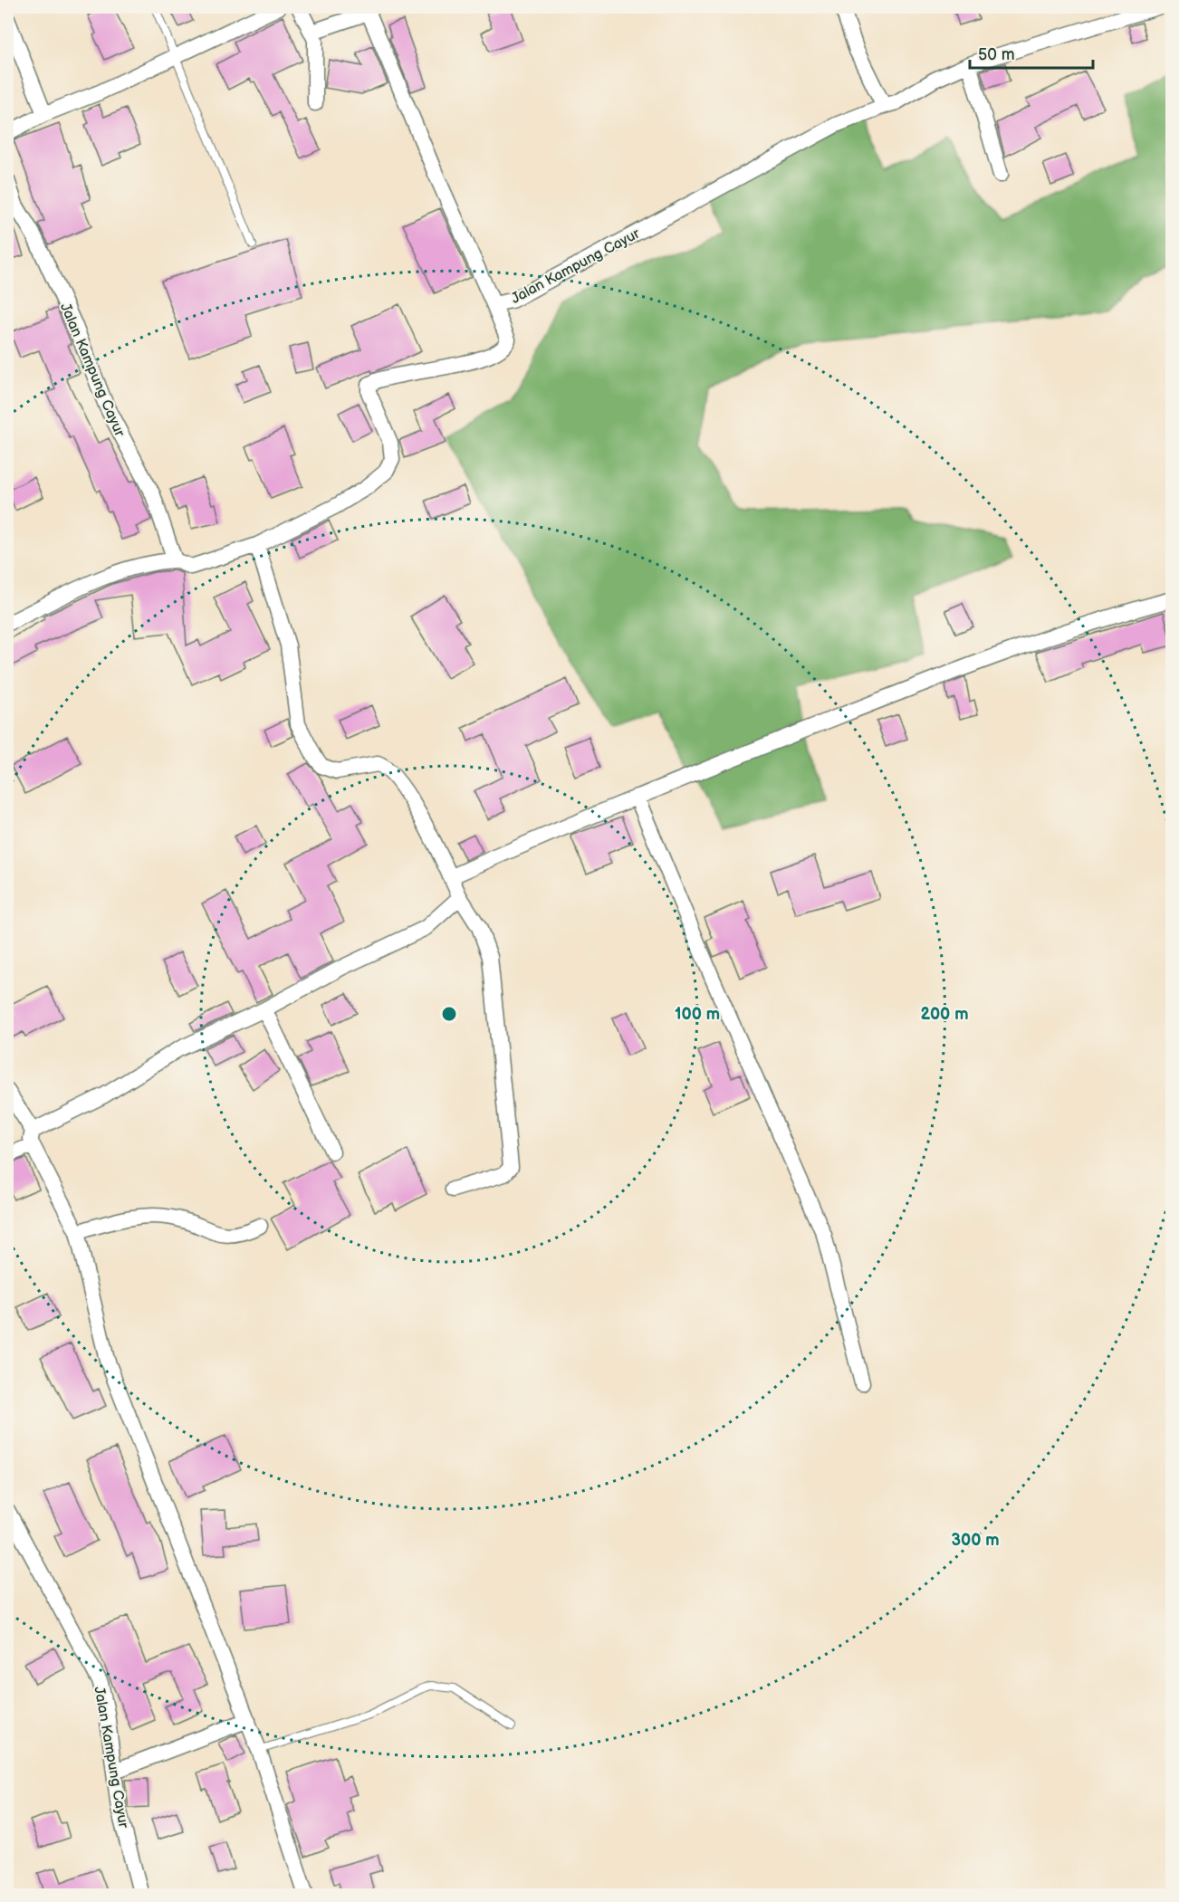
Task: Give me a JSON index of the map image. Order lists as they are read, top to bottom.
{
  "streets": {
    "street": ["Jalan Kampung Cayur"]
  },
  "scale_bar": "50 m",
  "rings": ["100 m", "200 m", "300 m"]
}
